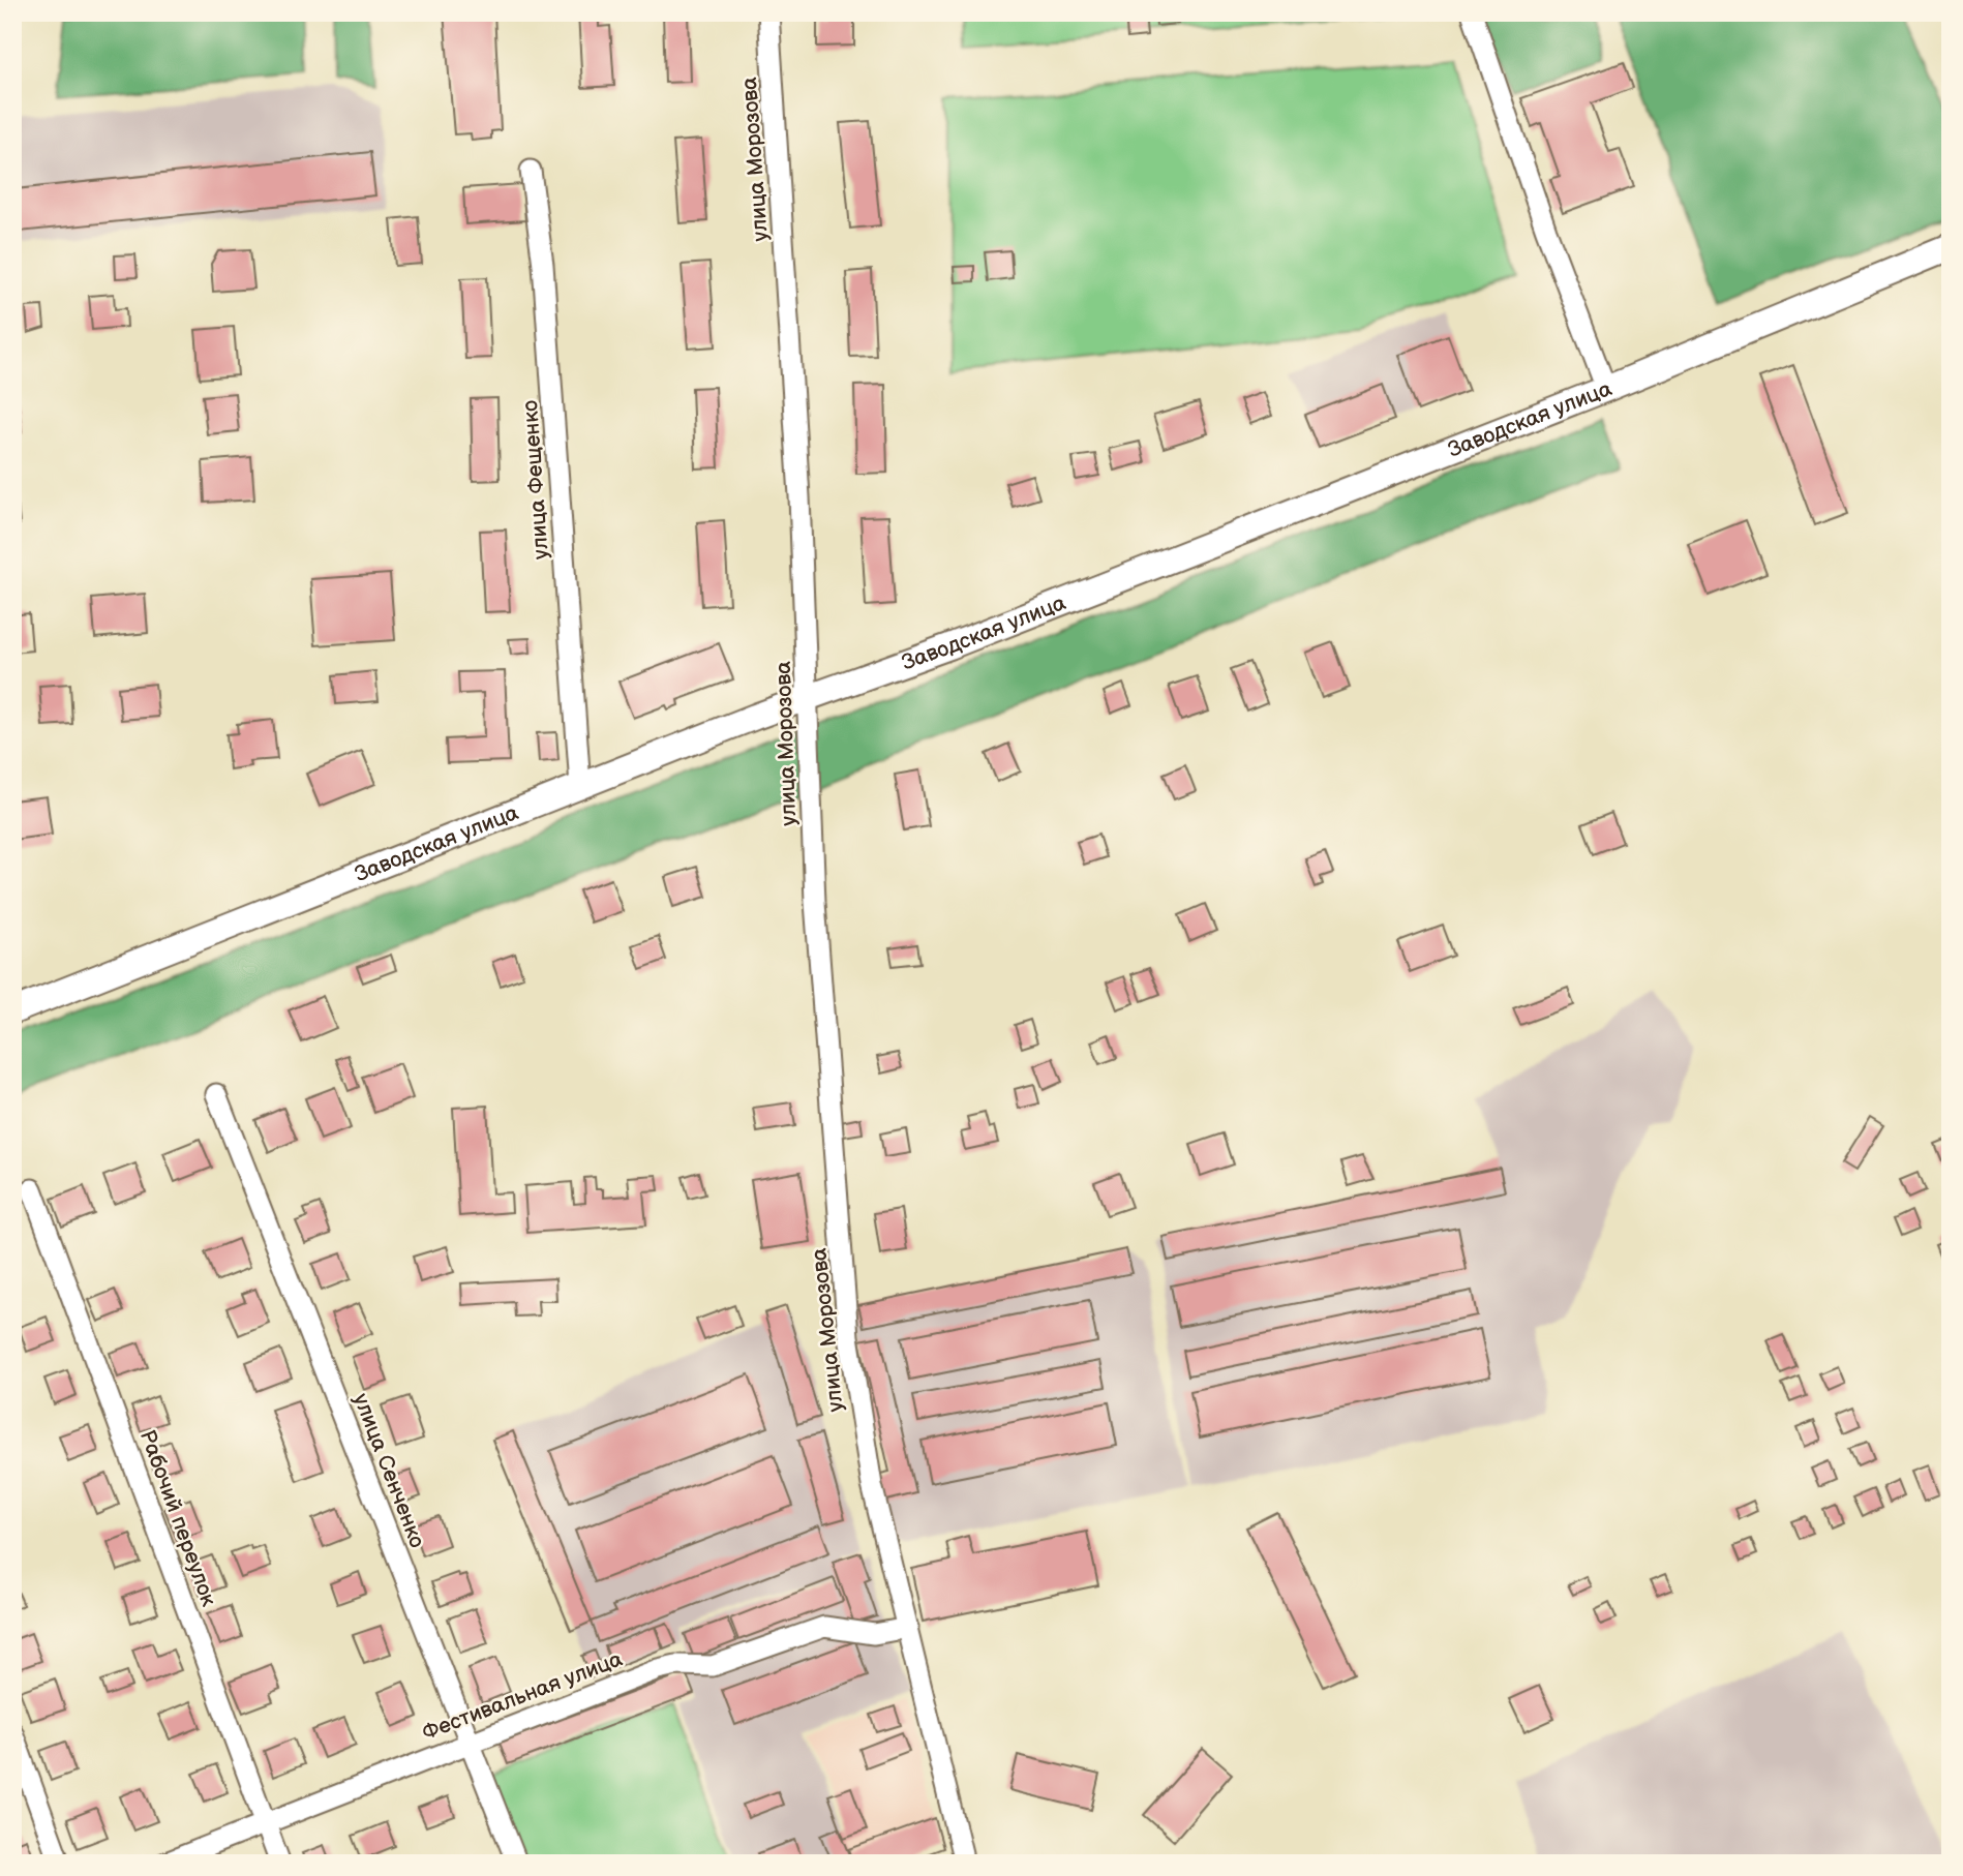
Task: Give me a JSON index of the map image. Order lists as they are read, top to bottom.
{
  "streets": {
    "street": [
      "улица Морозова",
      "Заводская улица",
      "улица Фещенко",
      "улица Сенченко",
      "Рабочий переулок",
      "Фестивальная улица"
    ]
  },
  "crossings": [
    ["улица Морозова", "Заводская улица"],
    ["улица Морозова", "Фестивальная улица"],
    ["Заводская улица", "улица Фещенко"],
    ["улица Сенченко", "Фестивальная улица"],
    ["Рабочий переулок", "Фестивальная улица"]
  ]
}
